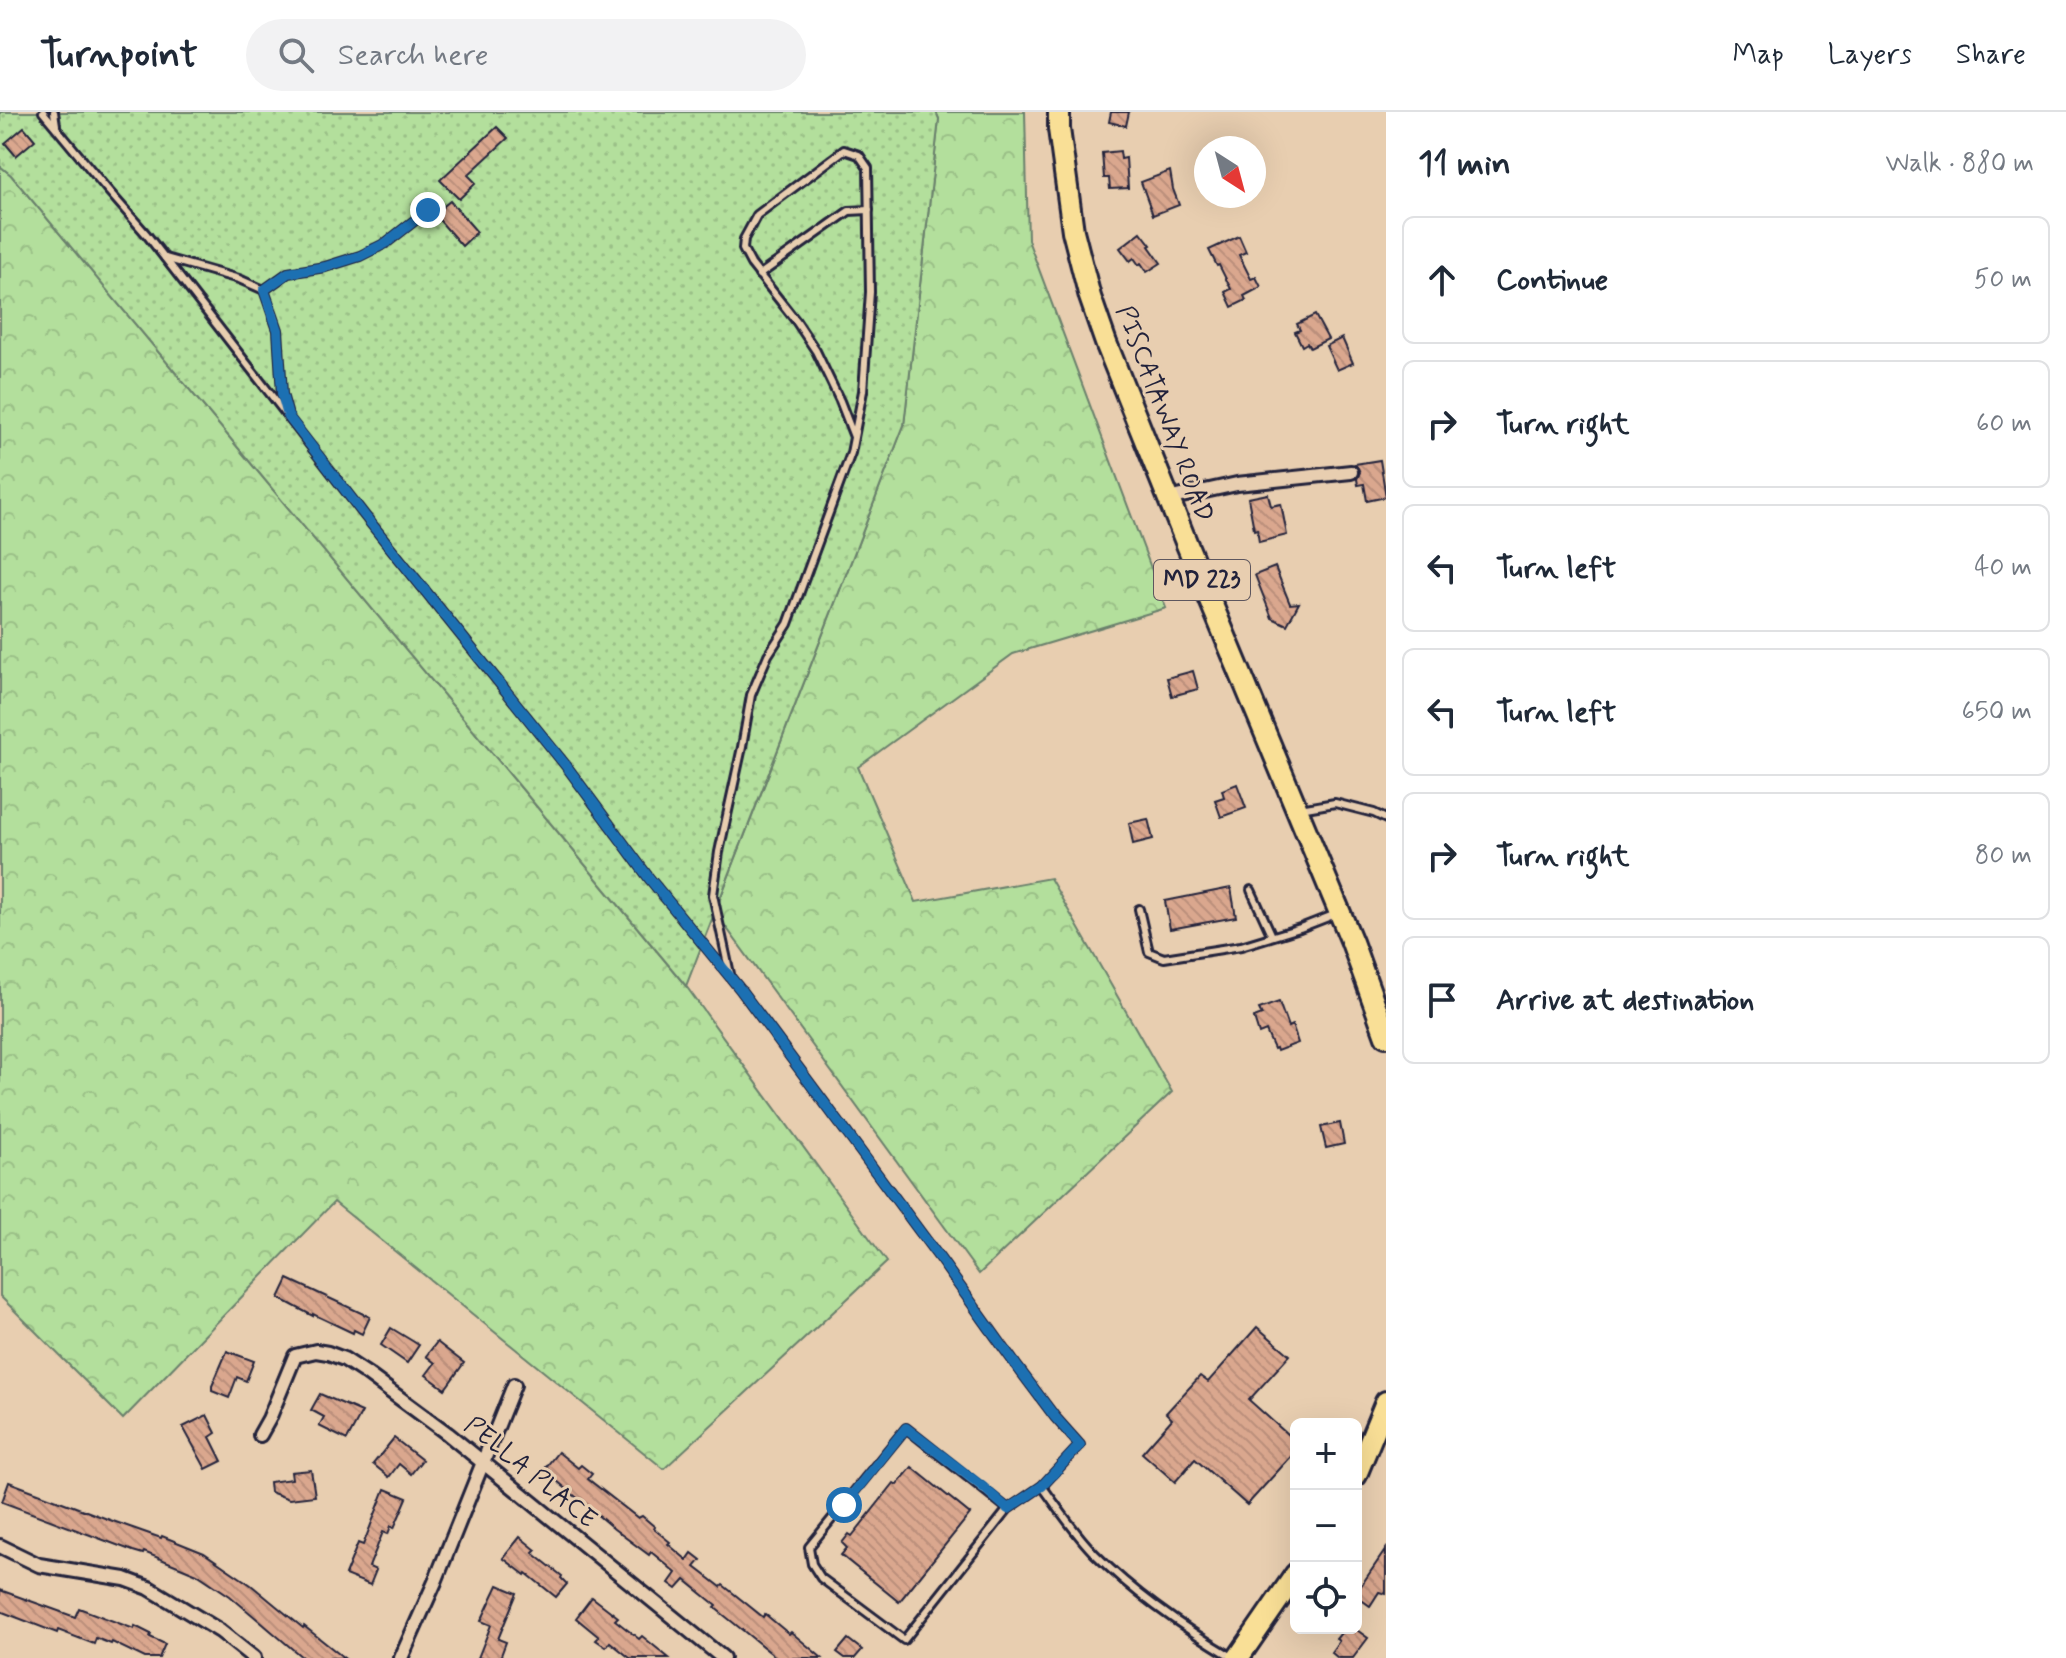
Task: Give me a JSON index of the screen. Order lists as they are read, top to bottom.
{
  "streets": {
    "main road": ["PISCATAWAY ROAD", "MD 223"],
    "street": ["PELLA PLACE"]
  },
  "north": "bottom right",
  "page": {
    "header": "Turnpoint",
    "search": "Search here",
    "nav": ["Map", "Layers", "Share"],
    "heading": ["11 min", "Walk · 880 m"],
    "list": [
      ["Continue", "50 m"],
      ["Turn right", "60 m"],
      ["Turn left", "40 m"],
      ["Turn left", "650 m"],
      ["Turn right", "80 m"],
      "Arrive at destination"
    ],
    "map_buttons": ["+", "−"]
  }
}
